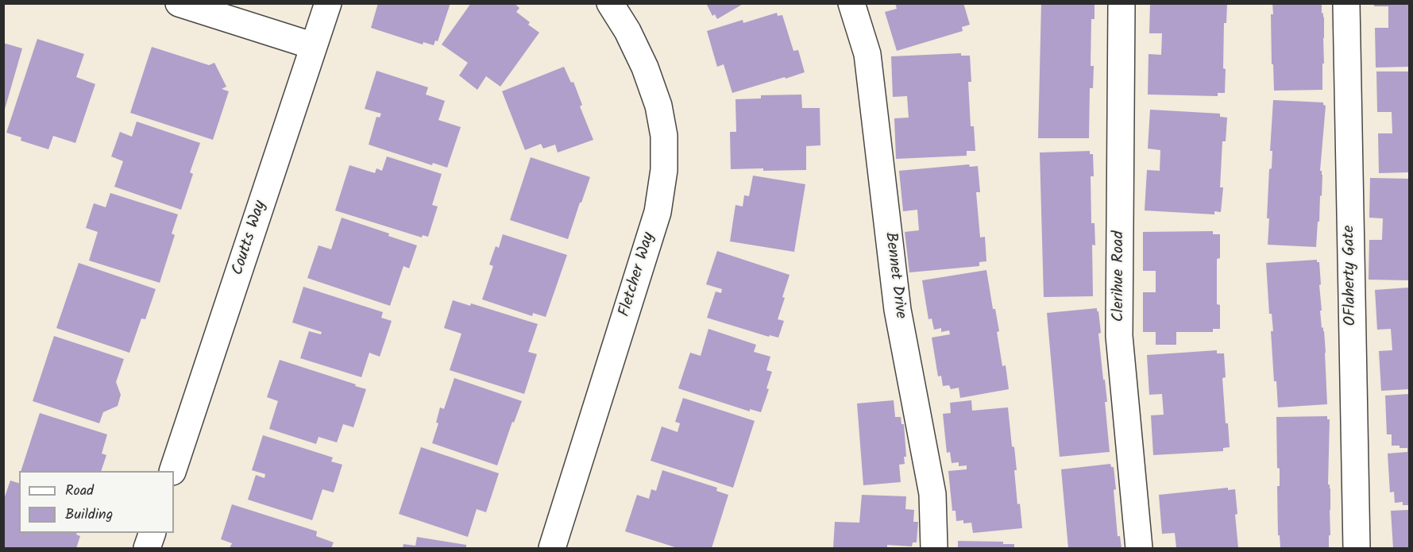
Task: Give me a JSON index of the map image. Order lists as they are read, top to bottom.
{
  "streets": {
    "street": [
      "Coutts Way",
      "Fletcher Way",
      "Bennet Drive",
      "OFlaherty Gate",
      "Clerihue Road"
    ]
  },
  "legend": ["Road", "Building"]
}
